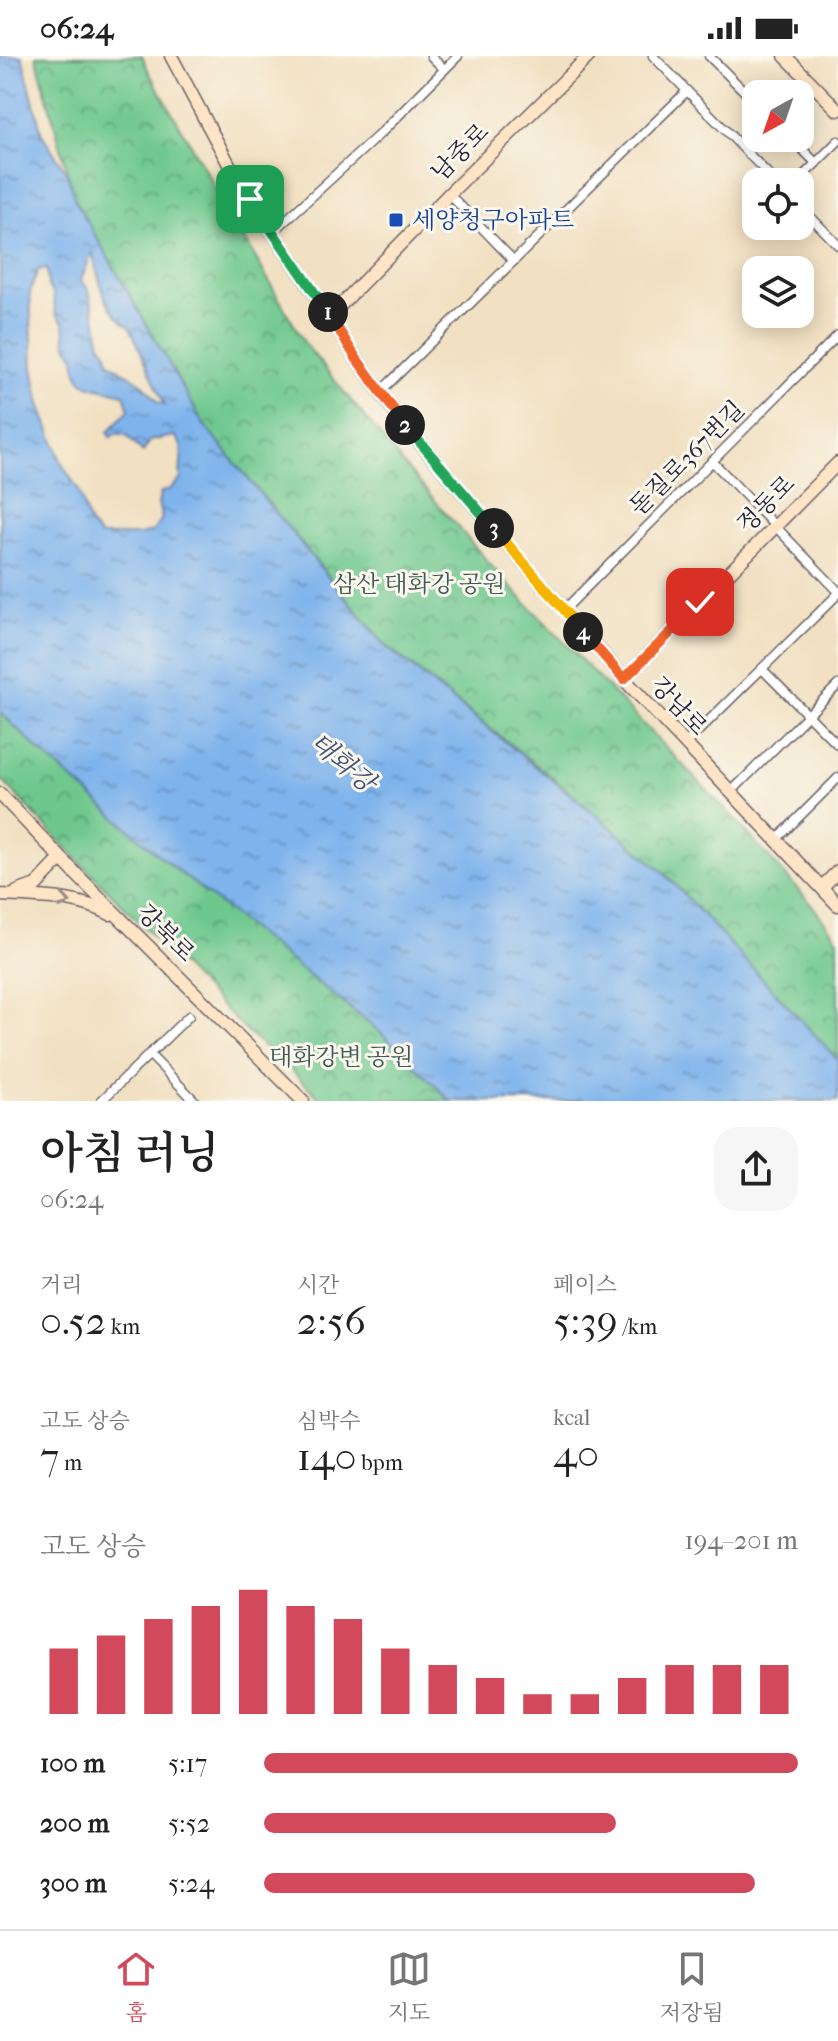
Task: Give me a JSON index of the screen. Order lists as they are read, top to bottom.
{
  "streets": {
    "main road": [
      "남중로",
      "정동로",
      "강남로",
      "강북로"
    ],
    "street": ["돋질로367번길"]
  },
  "crossings": [
    ["남중로", "강남로"],
    ["돋질로367번길", "강남로"],
    ["정동로", "강남로"]
  ],
  "water": ["태화강"],
  "parks": ["삼산 태화강 공원", "태화강변 공원"],
  "places": {
    "transit": ["세양청구아파트"]
  },
  "north": "bottom left",
  "page": {
    "status": "06:24",
    "pins": [
      "1",
      "2",
      "3",
      "4"
    ],
    "heading": ["아침 러닝", "06:24"],
    "stats": [
      ["거리", "0.52 km"],
      ["시간", "2:56"],
      ["페이스", "5:39 /km"],
      ["고도 상승", "7 m"],
      ["심박수", "140 bpm"],
      ["kcal", "40"]
    ],
    "chart": ["고도 상승", "194–201 m"],
    "list": [
      {
        "name": "100 m",
        "note": "5:17"
      },
      {
        "name": "200 m",
        "note": "5:52"
      },
      {
        "name": "300 m",
        "note": "5:24"
      }
    ],
    "tabs": ["홈", "지도", "저장됨"]
  }
}
